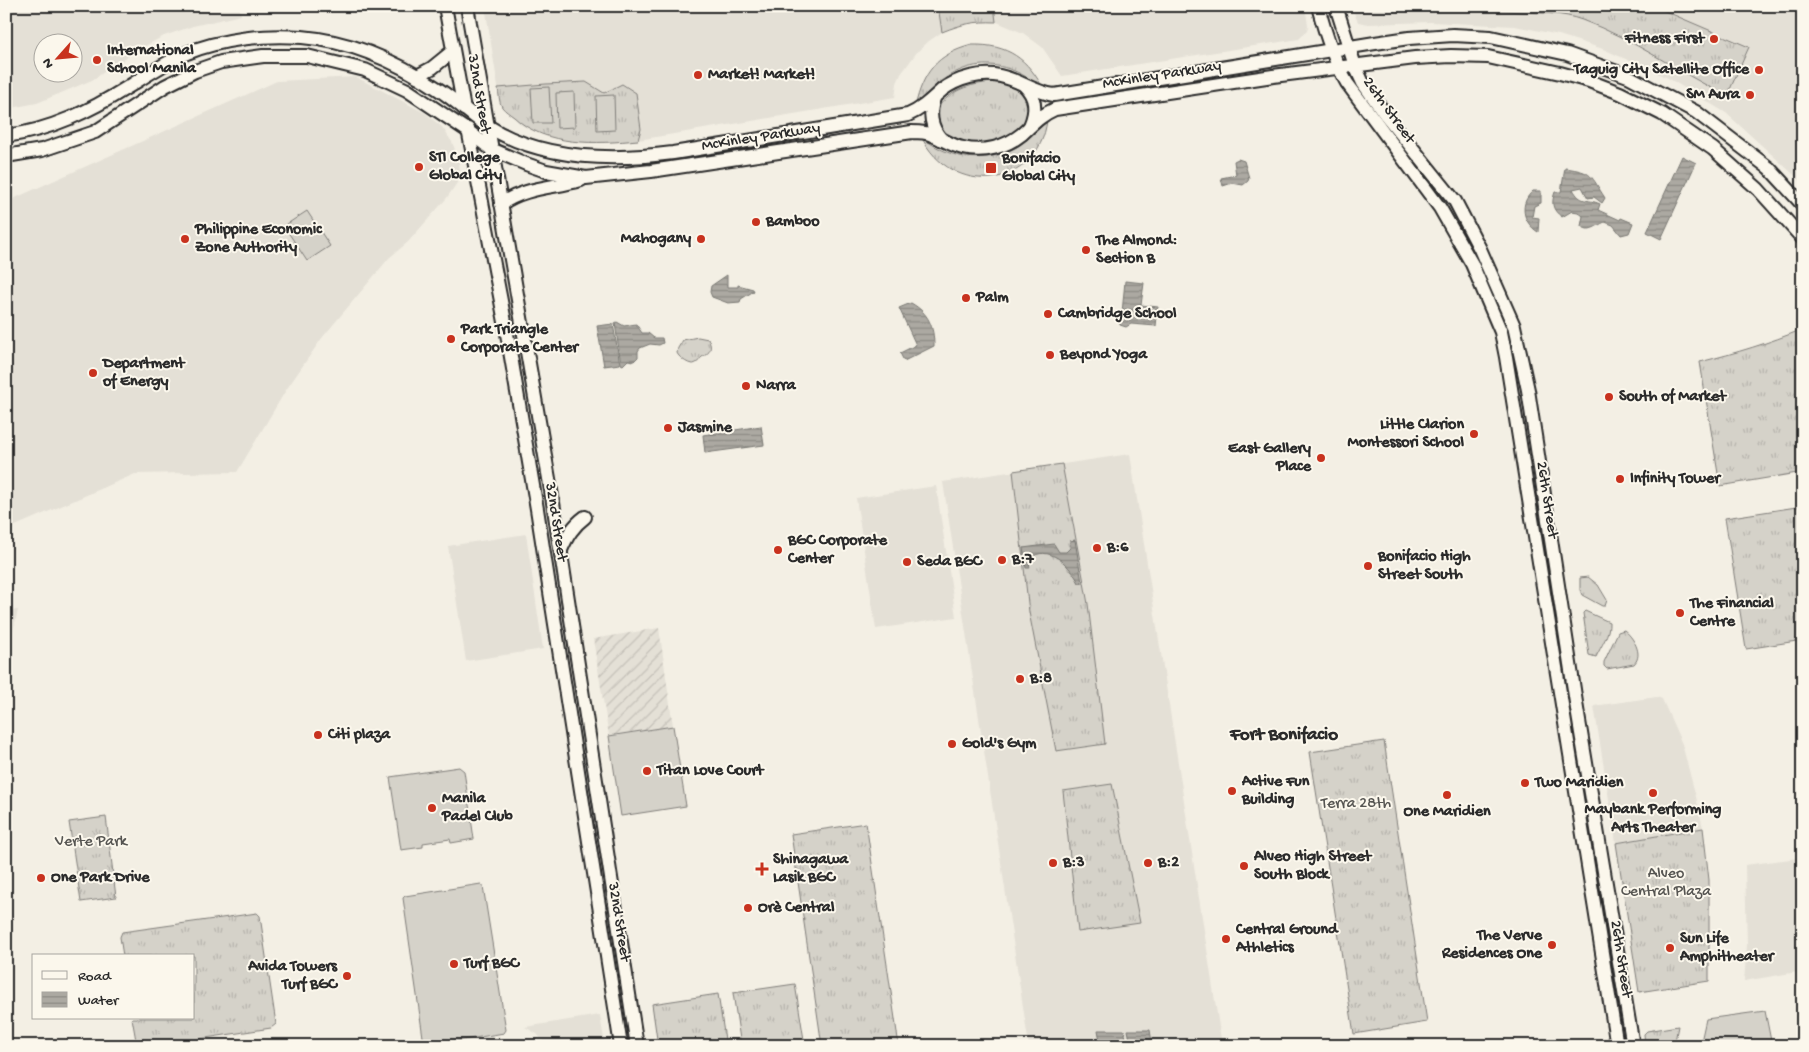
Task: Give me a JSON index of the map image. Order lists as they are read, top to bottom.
{
  "streets": {
    "main road": ["McKinley Parkway", "32nd Street", "26th Street"]
  },
  "crossings": [
    ["McKinley Parkway", "32nd Street"],
    ["McKinley Parkway", "26th Street"]
  ],
  "districts": ["Fort Bonifacio"],
  "parks": ["Terra 28th", "Verte Park", "Alveo Central Plaza"],
  "places": {
    "other": [
      "Fitness First",
      "International School Manila",
      "Taguig City Satellite Office",
      "Market! Market!",
      "SM Aura",
      "STI College Global City",
      "Bamboo",
      "Philippine Economic Zone Authority",
      "Mahogany",
      "The Almond: Section B",
      "Palm",
      "Cambridge School",
      "Park Triangle Corporate Center",
      "Beyond Yoga",
      "Department of Energy",
      "Narra",
      "South of Market",
      "Jasmine",
      "Little Clarion Montessori School",
      "East Gallery Place",
      "Infinity Tower",
      "B:6",
      "BGC Corporate Center",
      "B:7",
      "Seda BGC",
      "Bonifacio High Street South",
      "The Financial Centre",
      "B:8",
      "Citi plaza",
      "Gold's Gym",
      "Titan Love Court",
      "Two Maridien",
      "Active Fun Building",
      "Maybank Performing Arts Theater",
      "One Maridien",
      "Manila Padel Club",
      "B:3",
      "B:2",
      "Alveo High Street South Block",
      "One Park Drive",
      "Orè Central",
      "Central Ground Athletics",
      "The Verve Residences One",
      "Sun Life Amphitheater",
      "Turf BGC",
      "Avida Towers Turf BGC"
    ],
    "transit": ["Bonifacio Global City"],
    "health": ["Shinagawa Lasik BGC"]
  },
  "legend": ["Road", "Water"],
  "north": "bottom left"
}
